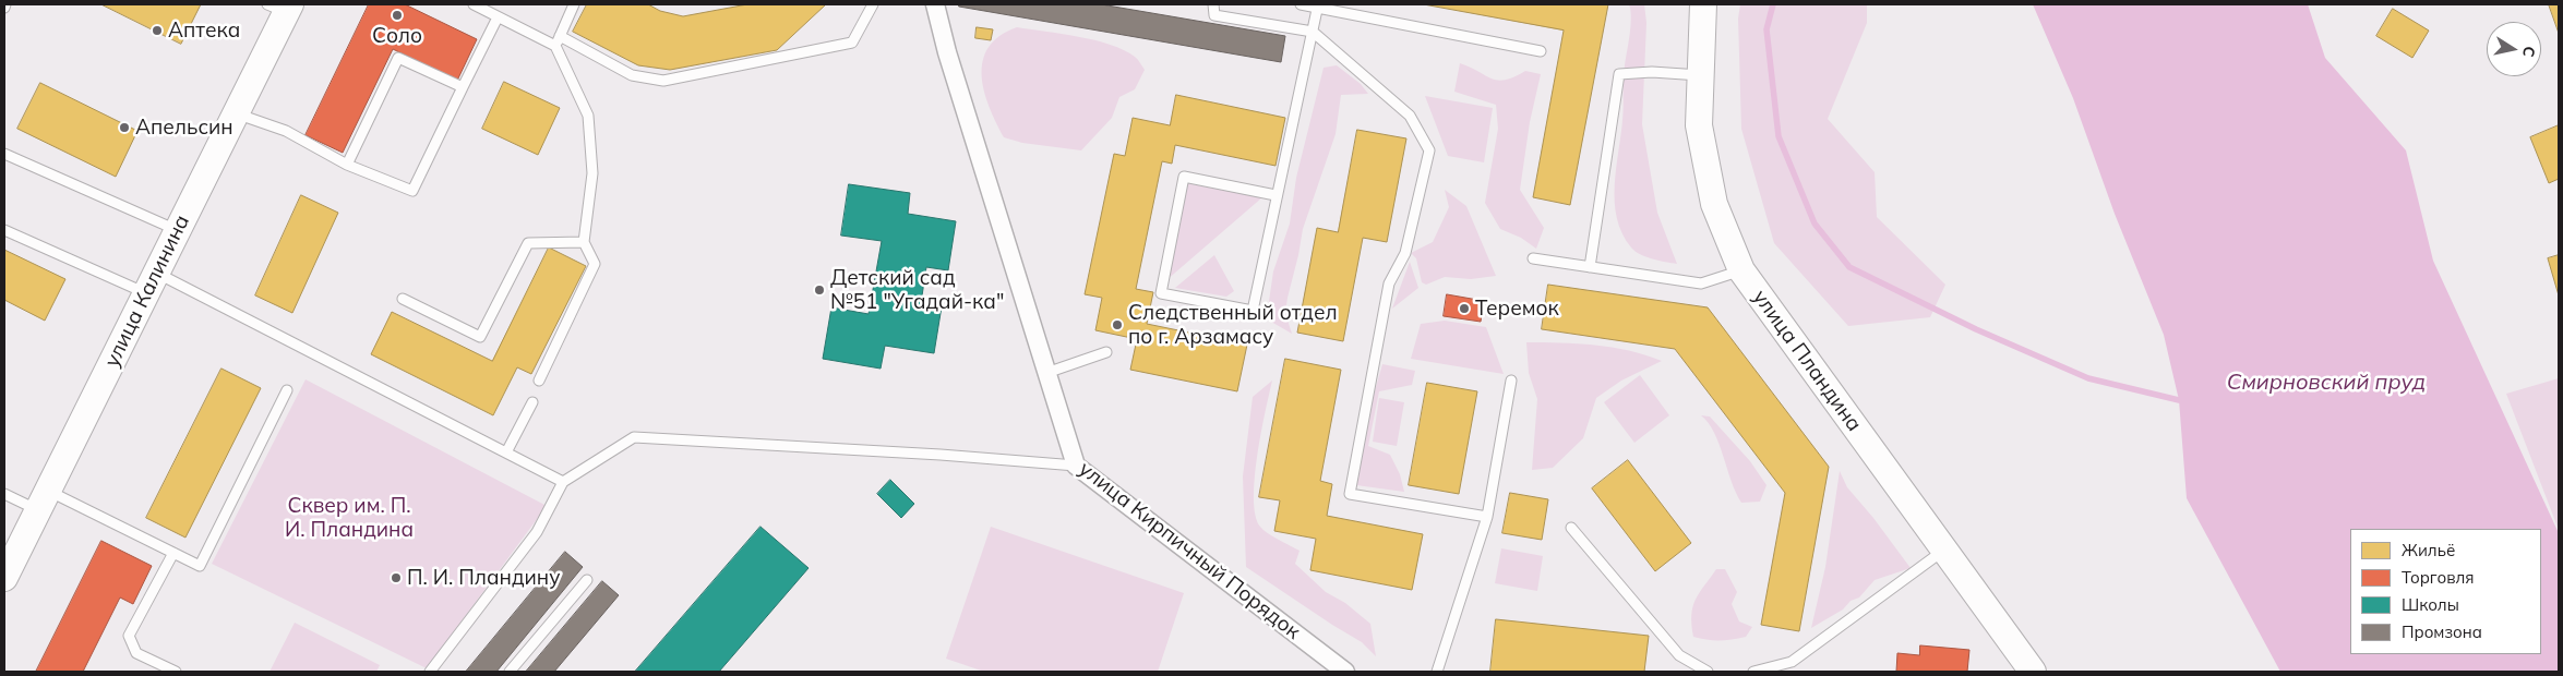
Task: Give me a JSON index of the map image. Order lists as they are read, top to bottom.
{
  "streets": {
    "street": ["улица Калинина", "улица Пландина", "улица Кирпичный Порядок"]
  },
  "water": ["Смирновский пруд"],
  "parks": ["Сквер им. П. И. Пландина"],
  "places": [
    "Соло",
    "Аптека",
    "Апельсин",
    "Детский сад №51 \"Угадай-ка\"",
    "Теремок",
    "Следственный отдел по г. Арзамасу",
    "П. И. Пландину"
  ],
  "legend": [
    "Жильё",
    "Торговля",
    "Школы",
    "Промзона"
  ],
  "north": "right"
}
